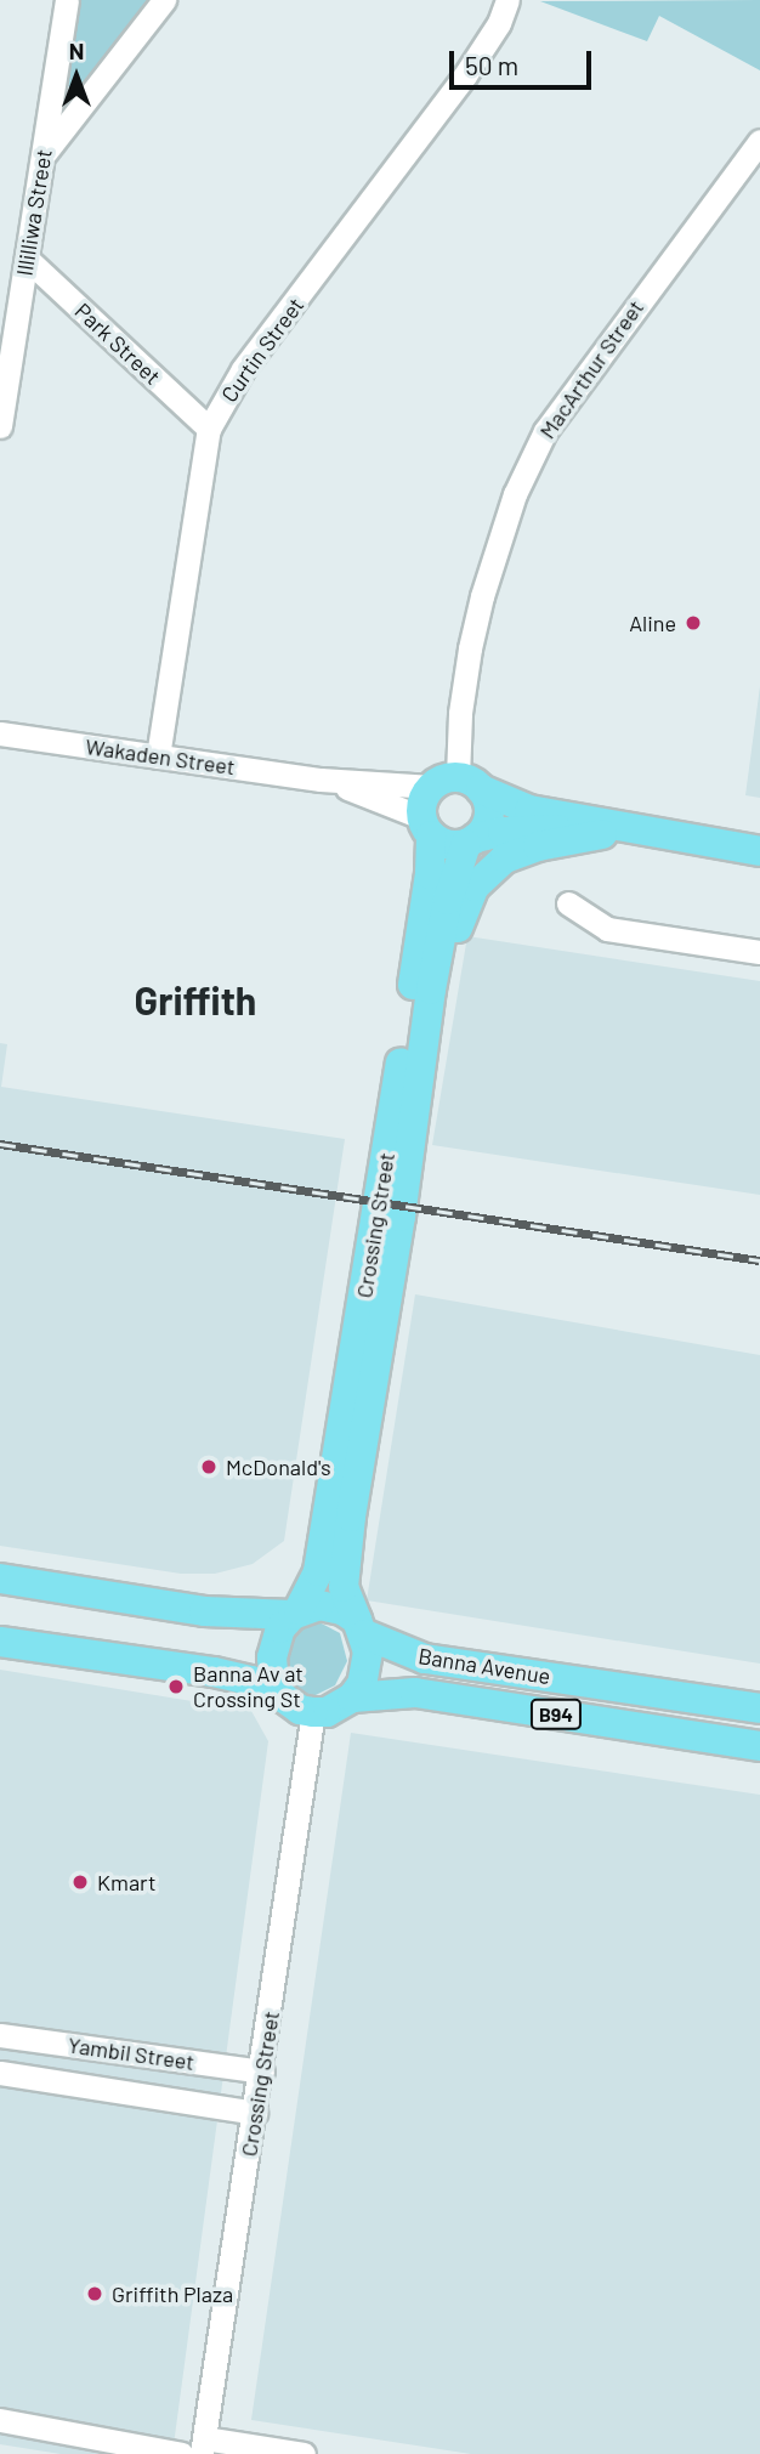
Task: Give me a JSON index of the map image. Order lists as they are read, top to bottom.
{
  "streets": {
    "main road": [
      "Wakaden Street",
      "Crossing Street",
      "Banna Avenue",
      "B94"
    ],
    "street": [
      "Illilliwa Street",
      "Park Street",
      "Curtin Street",
      "MacArthur Street",
      "Yambil Street"
    ]
  },
  "crossings": [
    ["Illilliwa Street", "Park Street"],
    ["Park Street", "Curtin Street"],
    ["Curtin Street", "Wakaden Street"],
    ["MacArthur Street", "Wakaden Street"],
    ["MacArthur Street", "Crossing Street"],
    ["Wakaden Street", "Crossing Street"],
    ["Crossing Street", "Banna Avenue"],
    ["Crossing Street", "B94"],
    ["Crossing Street", "Yambil Street"],
    ["Banna Avenue", "B94"]
  ],
  "districts": ["Griffith"],
  "places": [
    "Aline",
    "McDonald's",
    "Banna Av at Crossing St",
    "Kmart",
    "Griffith Plaza"
  ],
  "scale_bar": "50 m",
  "north": "top"
}
